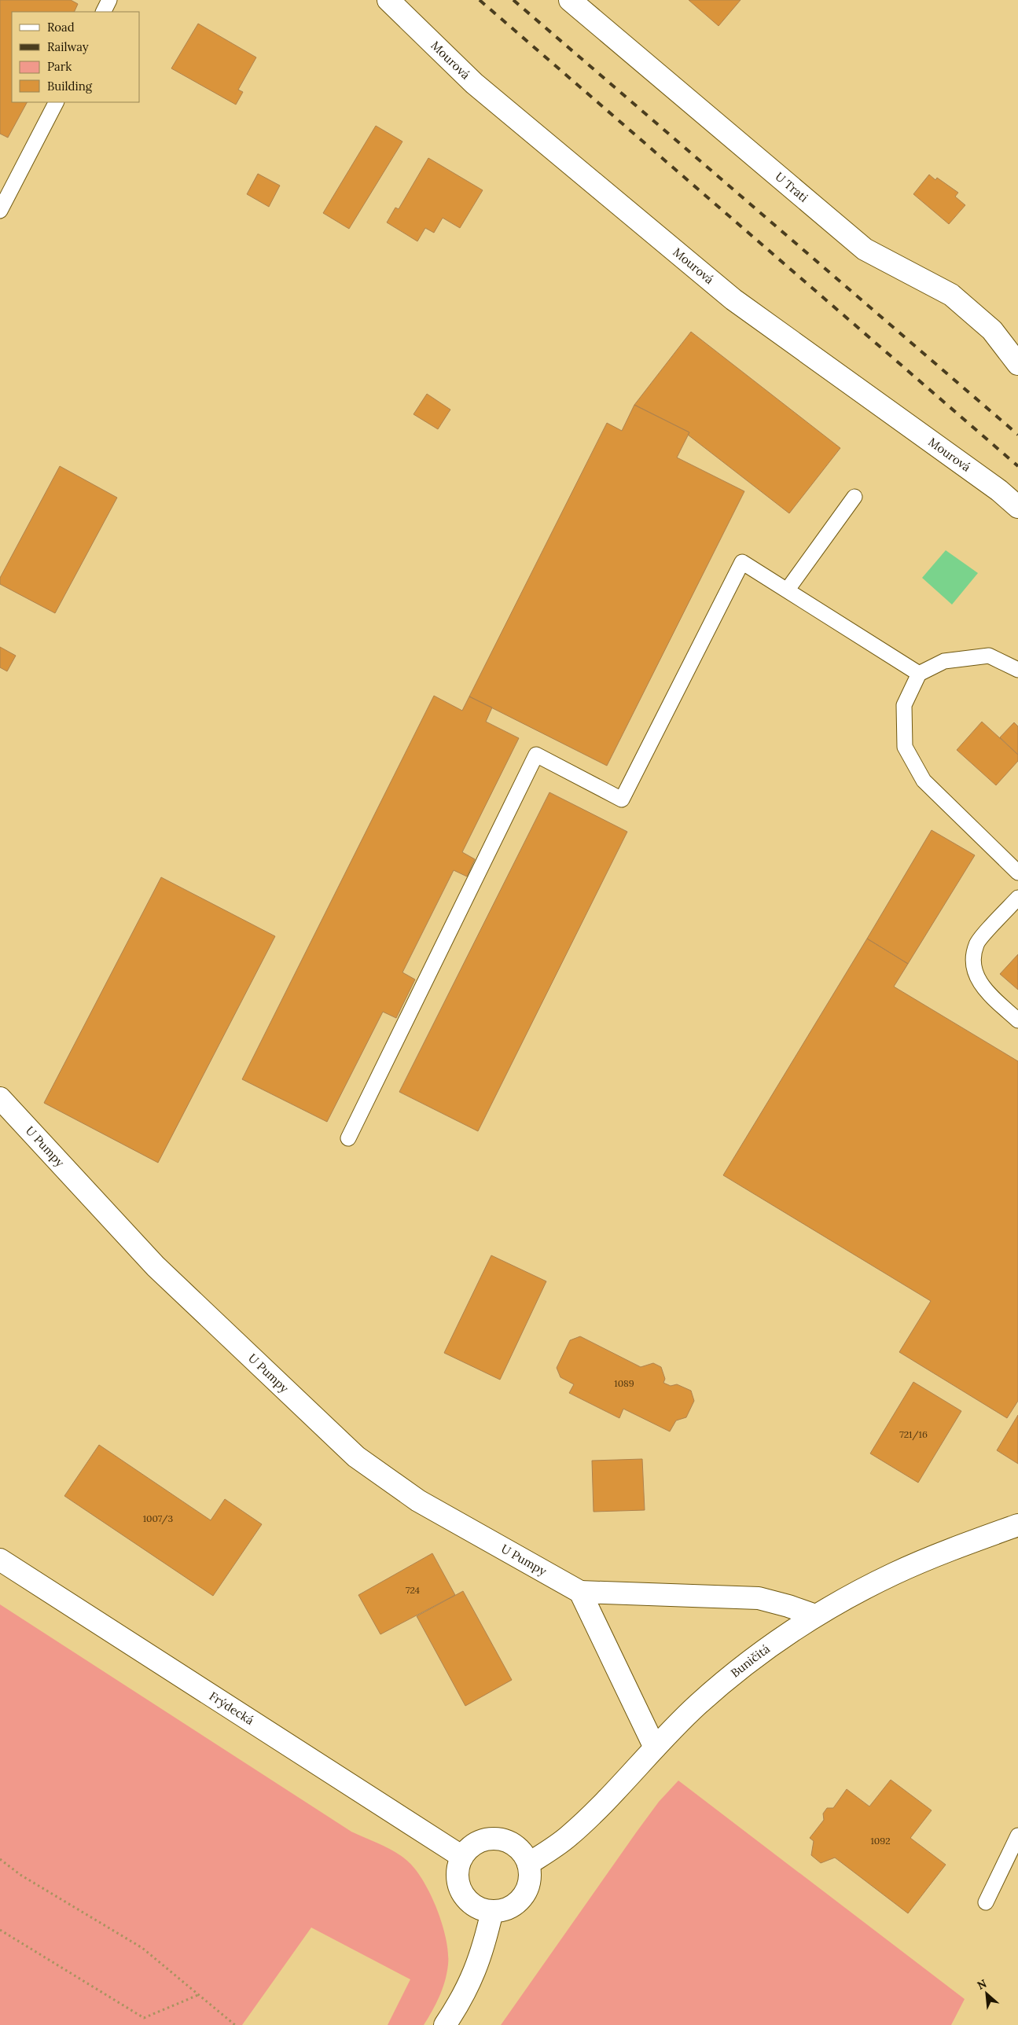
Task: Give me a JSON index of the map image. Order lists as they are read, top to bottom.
{
  "streets": {
    "street": [
      "Mourová",
      "U Trati",
      "U Pumpy",
      "Buničitá",
      "Frýdecká"
    ]
  },
  "crossings": [
    ["U Pumpy", "Buničitá"],
    ["Buničitá", "Frýdecká"]
  ],
  "house_numbers": [
    "1089",
    "721/16",
    "1007/3",
    "724",
    "1092"
  ],
  "legend": [
    "Road",
    "Railway",
    "Park",
    "Building"
  ],
  "north": "top left"
}
